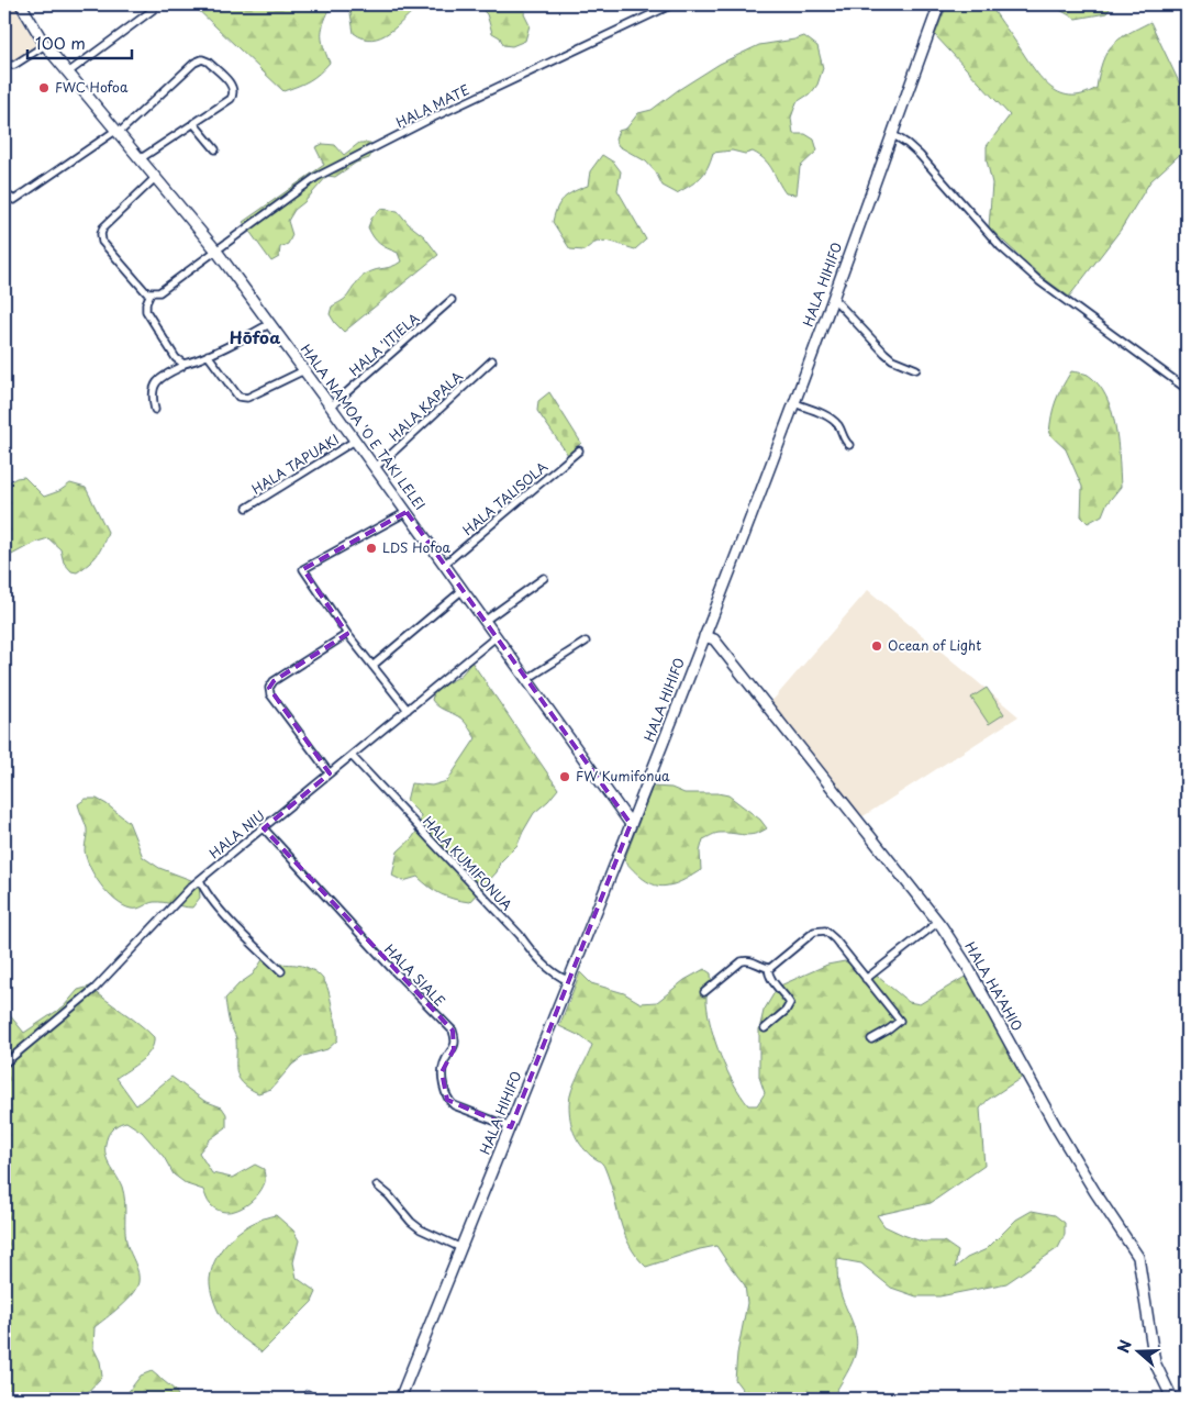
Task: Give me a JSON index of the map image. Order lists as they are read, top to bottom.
{
  "streets": {
    "street": [
      "HALA MATE",
      "HALA HIHIFO",
      "HALA 'ITIELA",
      "HALA KAPALA",
      "HALA NAMOA 'O E TAKI LELEI",
      "HALA TAPUAKI",
      "HALA TALISOLA",
      "HALA NIU",
      "HALA KUMIFONUA",
      "HALA SIALE",
      "HALA HA'AHIO"
    ]
  },
  "crossings": [
    ["HALA MATE", "HALA NAMOA 'O E TAKI LELEI"],
    ["HALA HIHIFO", "HALA NAMOA 'O E TAKI LELEI"],
    ["HALA HIHIFO", "HALA KUMIFONUA"],
    ["HALA HIHIFO", "HALA SIALE"],
    ["HALA HIHIFO", "HALA HA'AHIO"],
    ["HALA 'ITIELA", "HALA NAMOA 'O E TAKI LELEI"],
    ["HALA KAPALA", "HALA NAMOA 'O E TAKI LELEI"],
    ["HALA NAMOA 'O E TAKI LELEI", "HALA TAPUAKI"],
    ["HALA NAMOA 'O E TAKI LELEI", "HALA TALISOLA"],
    ["HALA NAMOA 'O E TAKI LELEI", "HALA NIU"],
    ["HALA NIU", "HALA KUMIFONUA"],
    ["HALA NIU", "HALA SIALE"]
  ],
  "districts": ["Hōfoa"],
  "places": [
    "FWC Hofoa",
    "LDS Hofoa",
    "Ocean of Light",
    "FW Kumifonua"
  ],
  "scale_bar": "100 m",
  "north": "left"
}
